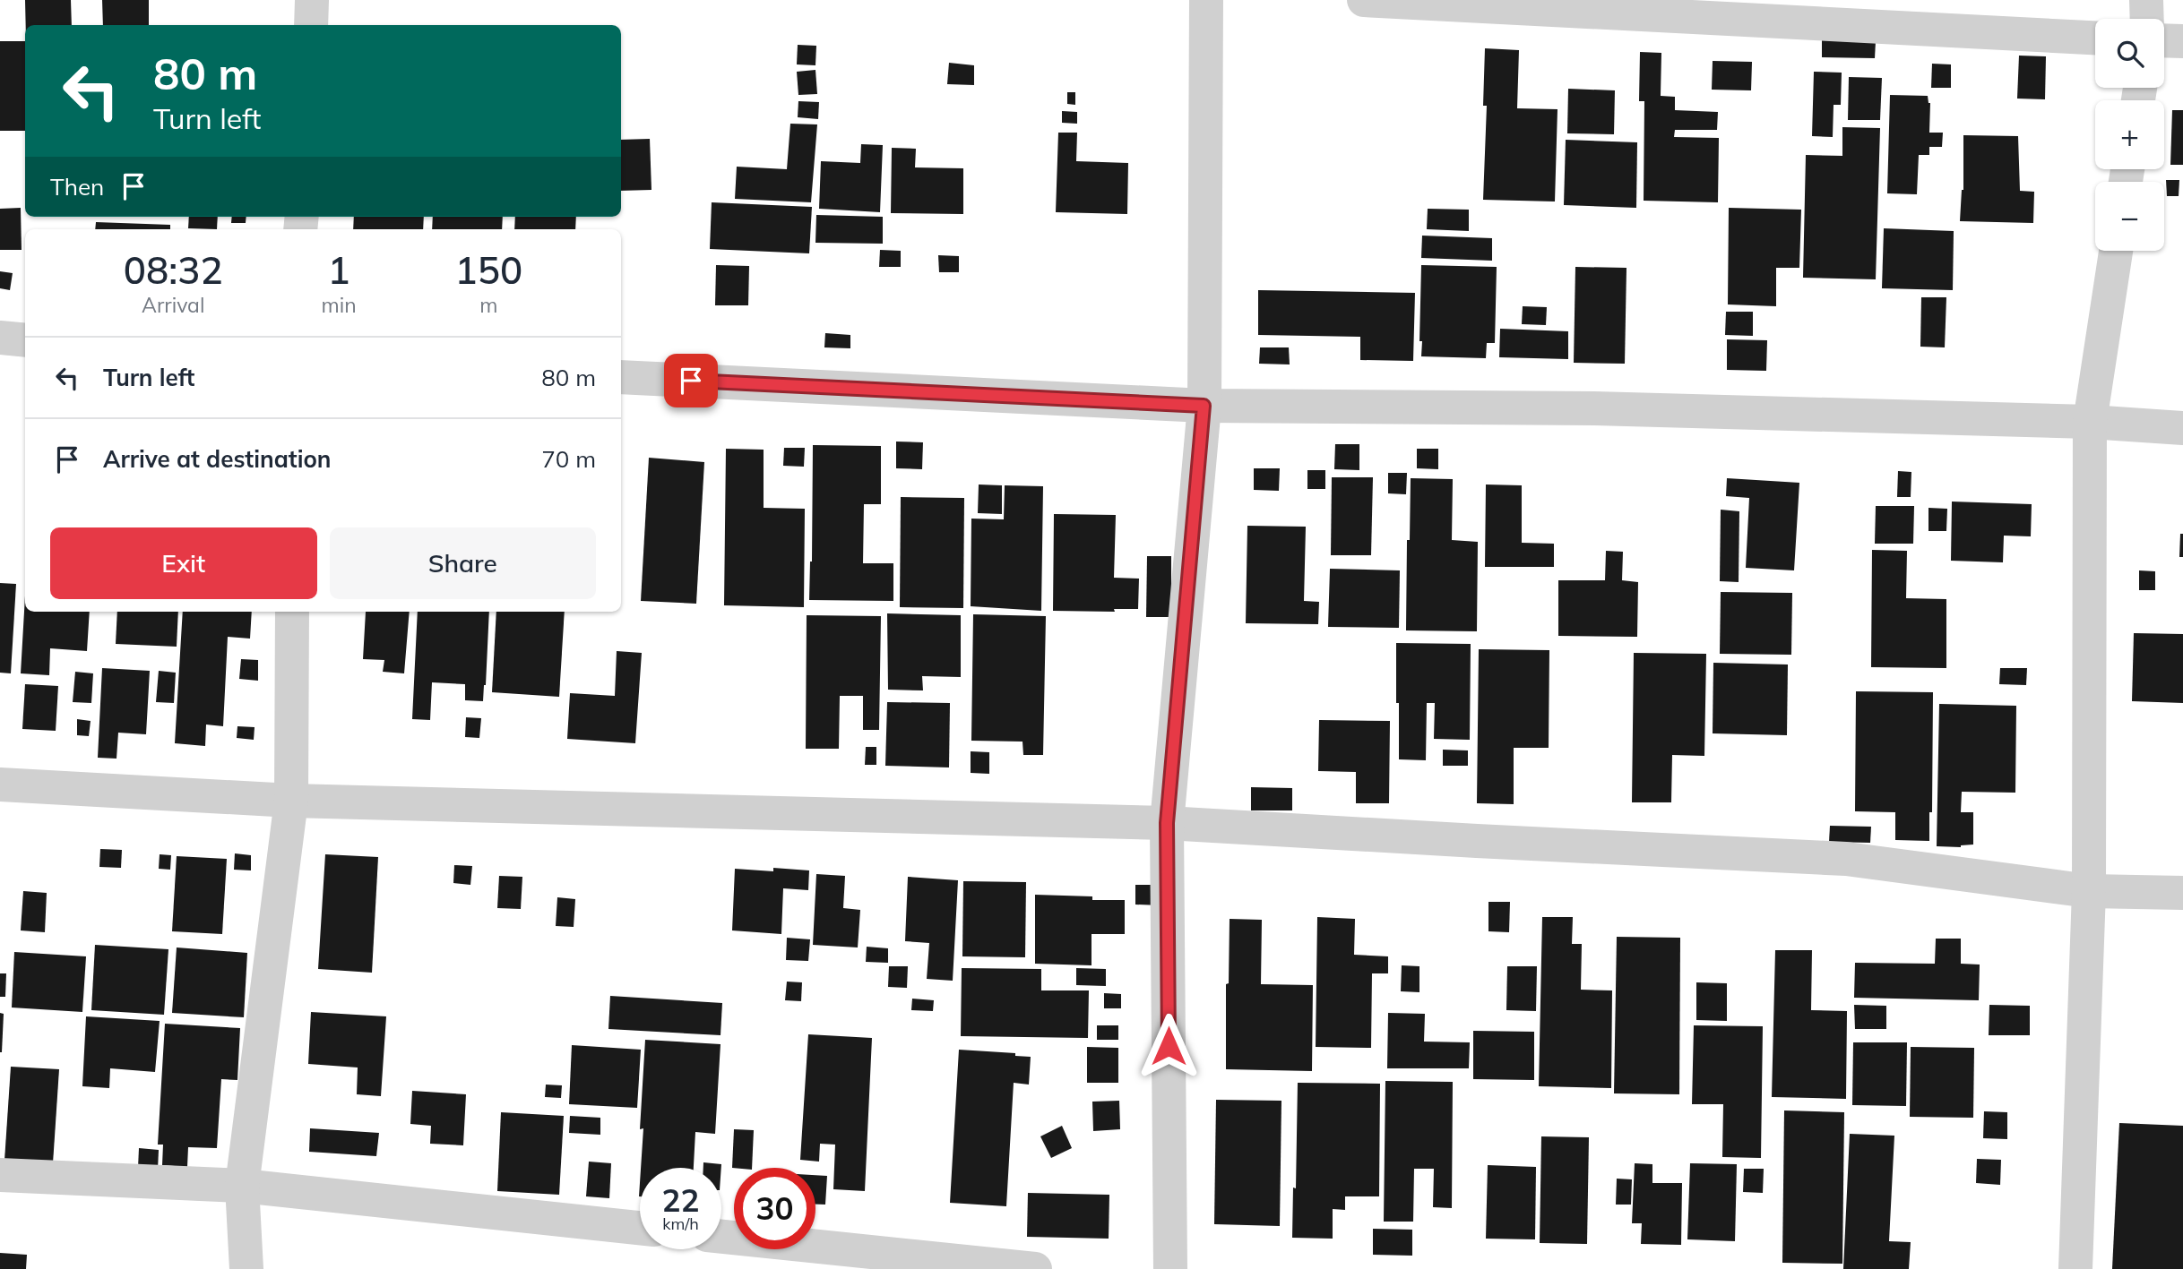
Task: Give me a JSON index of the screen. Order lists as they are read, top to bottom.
{
  "page": {
    "map_buttons": ["+", "−"],
    "turn": ["80 m", "Turn left"],
    "then": "Then",
    "eta": [
      "08:32",
      "Arrival",
      "1",
      "min",
      "150",
      "m"
    ],
    "list": [
      {
        "name": "Turn left",
        "value": "80 m"
      },
      {
        "name": "Arrive at destination",
        "value": "70 m"
      }
    ],
    "buttons": ["Exit", "Share"],
    "speed": "22 km/h",
    "limit": "30"
  }
}
